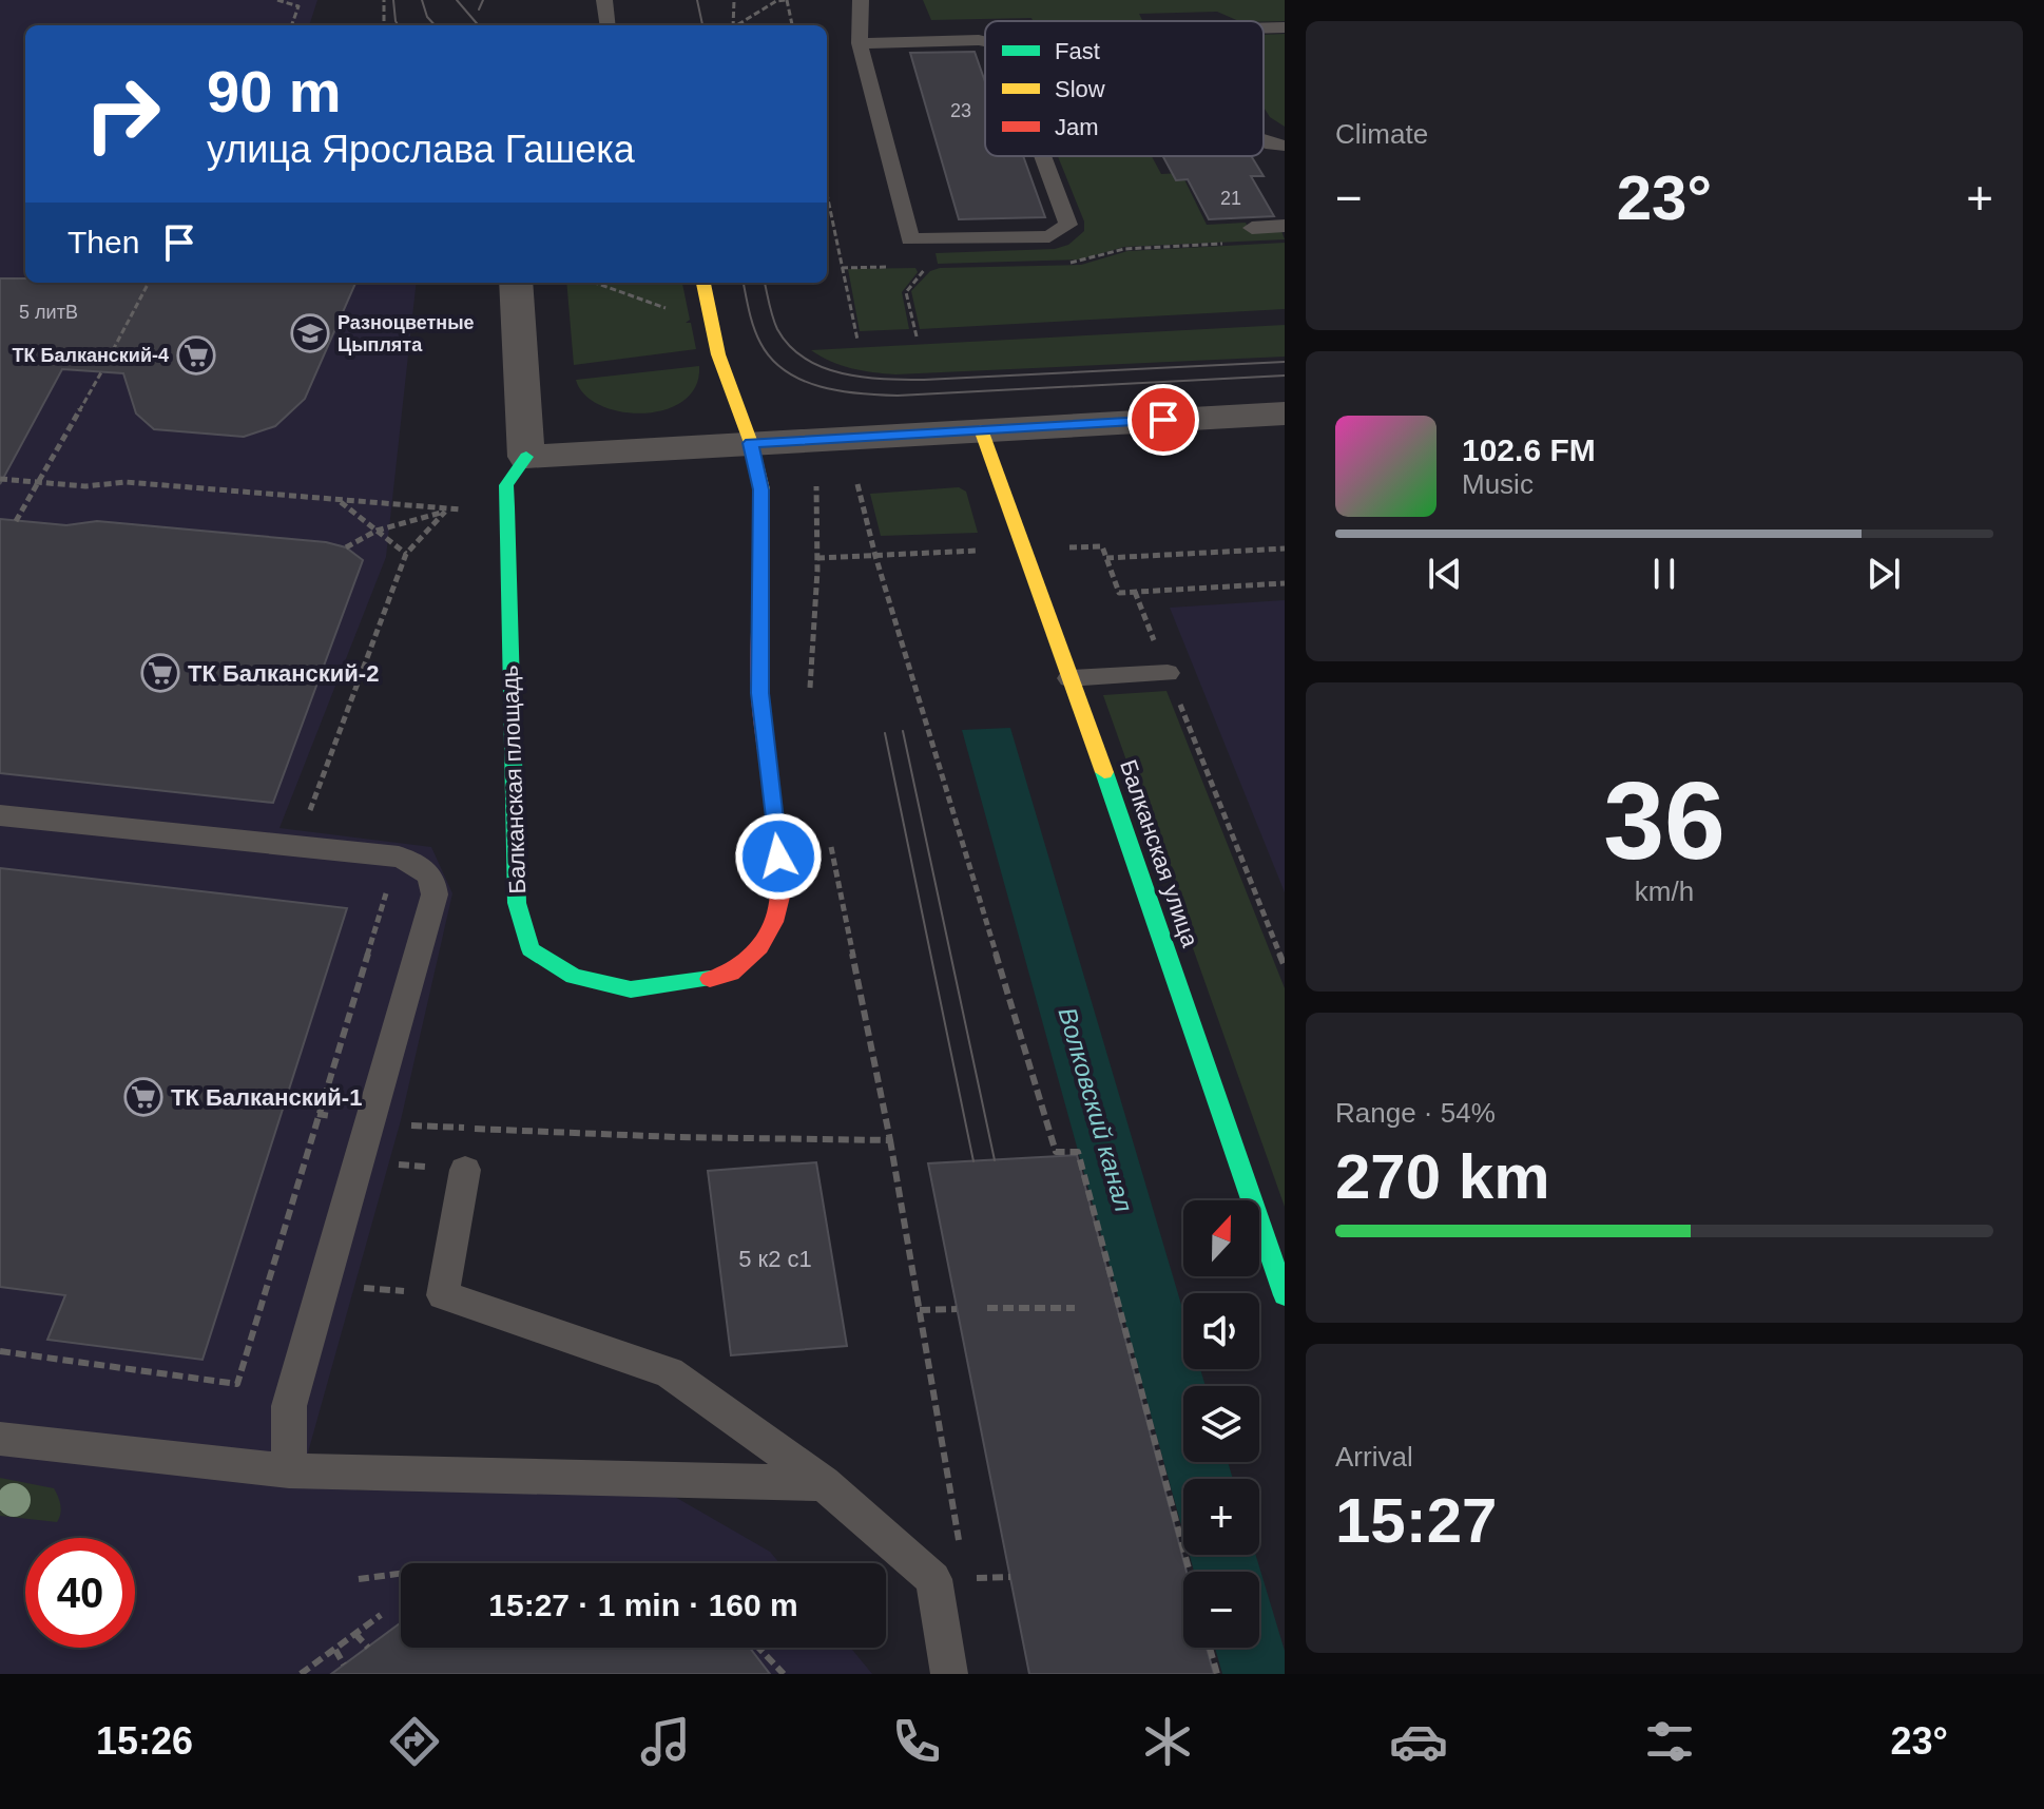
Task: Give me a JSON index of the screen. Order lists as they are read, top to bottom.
{
  "streets": {
    "street": ["Балканская площадь", "Балканская улица"]
  },
  "water": ["Волковский канал"],
  "places": {
    "school or university": ["Разноцветные Цыплята"],
    "supermarket": ["ТК Балканский-4", "ТК Балканский-2", "ТК Балканский-1"]
  },
  "house_numbers": [
    "23",
    "21",
    "5 литВ",
    "5 к2 с1"
  ],
  "legend": ["Fast", "Slow", "Jam"],
  "north": "top",
  "page": {
    "tile": [
      "Climate",
      ["36", "km/h"],
      ["Range · 54%", "270 km"],
      ["Arrival", "15:27"]
    ],
    "turn": ["90 m", "улица Ярослава Гашека"],
    "heat": ["−", "23°", "+"],
    "then": "Then",
    "song": ["102.6 FM", "Music"],
    "map_buttons": ["+", "−"],
    "limit": "40",
    "trip": "15:27 · 1 min · 160 m",
    "tabs": ["15:26", "23°"]
  }
}
